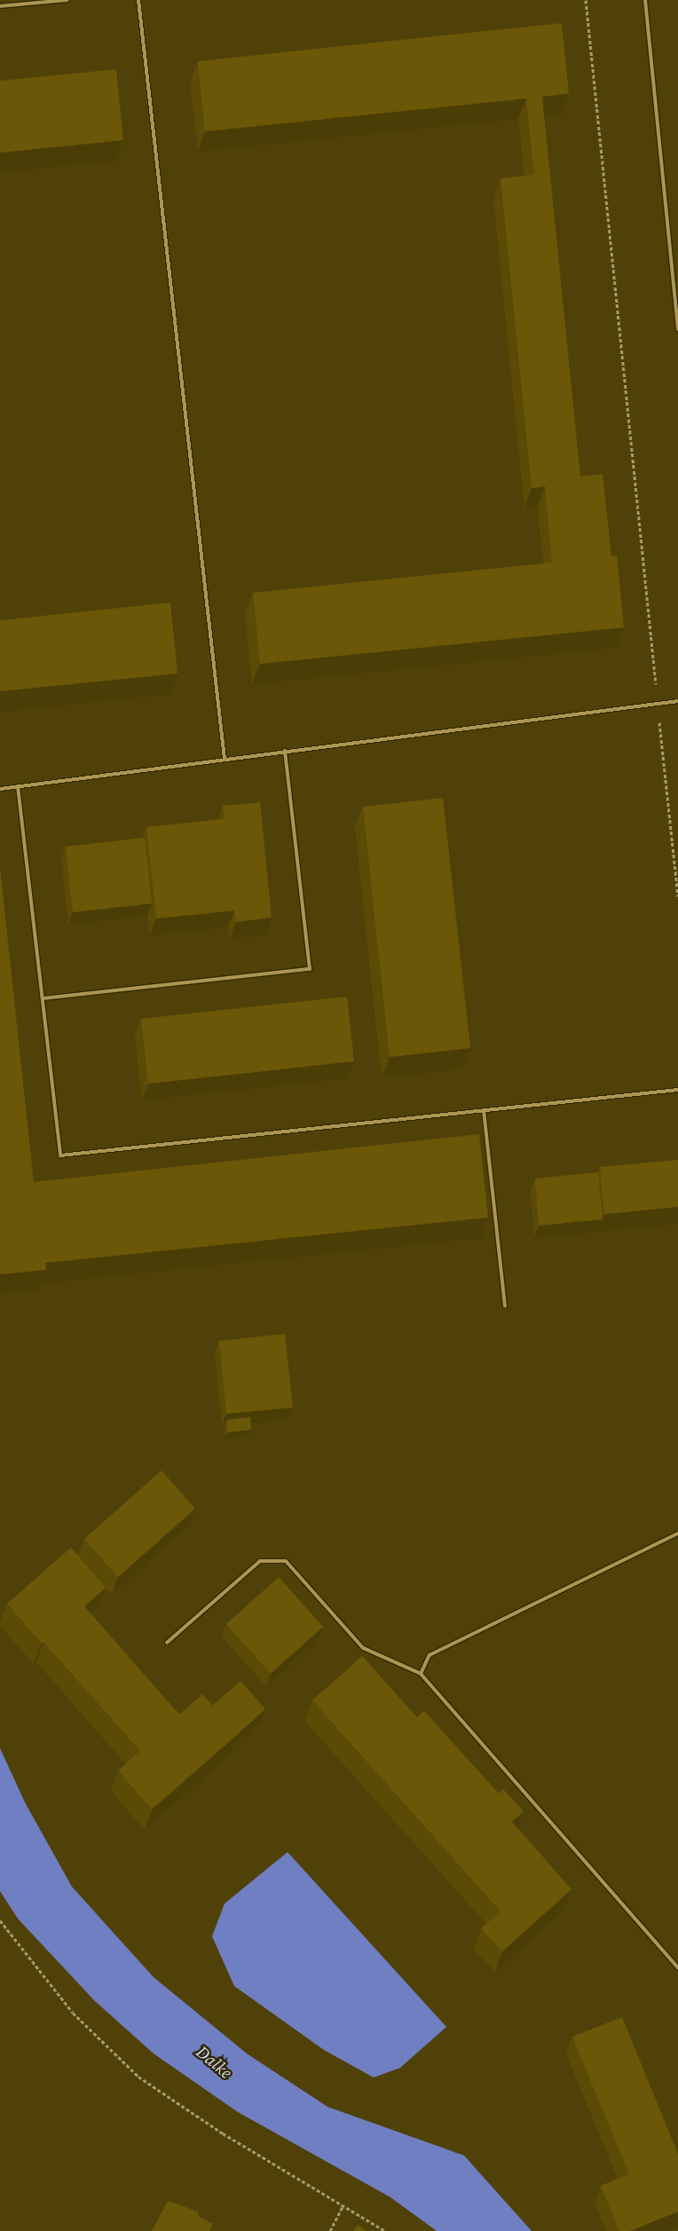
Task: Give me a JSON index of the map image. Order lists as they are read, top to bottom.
{
  "water": ["Dalke"]
}
